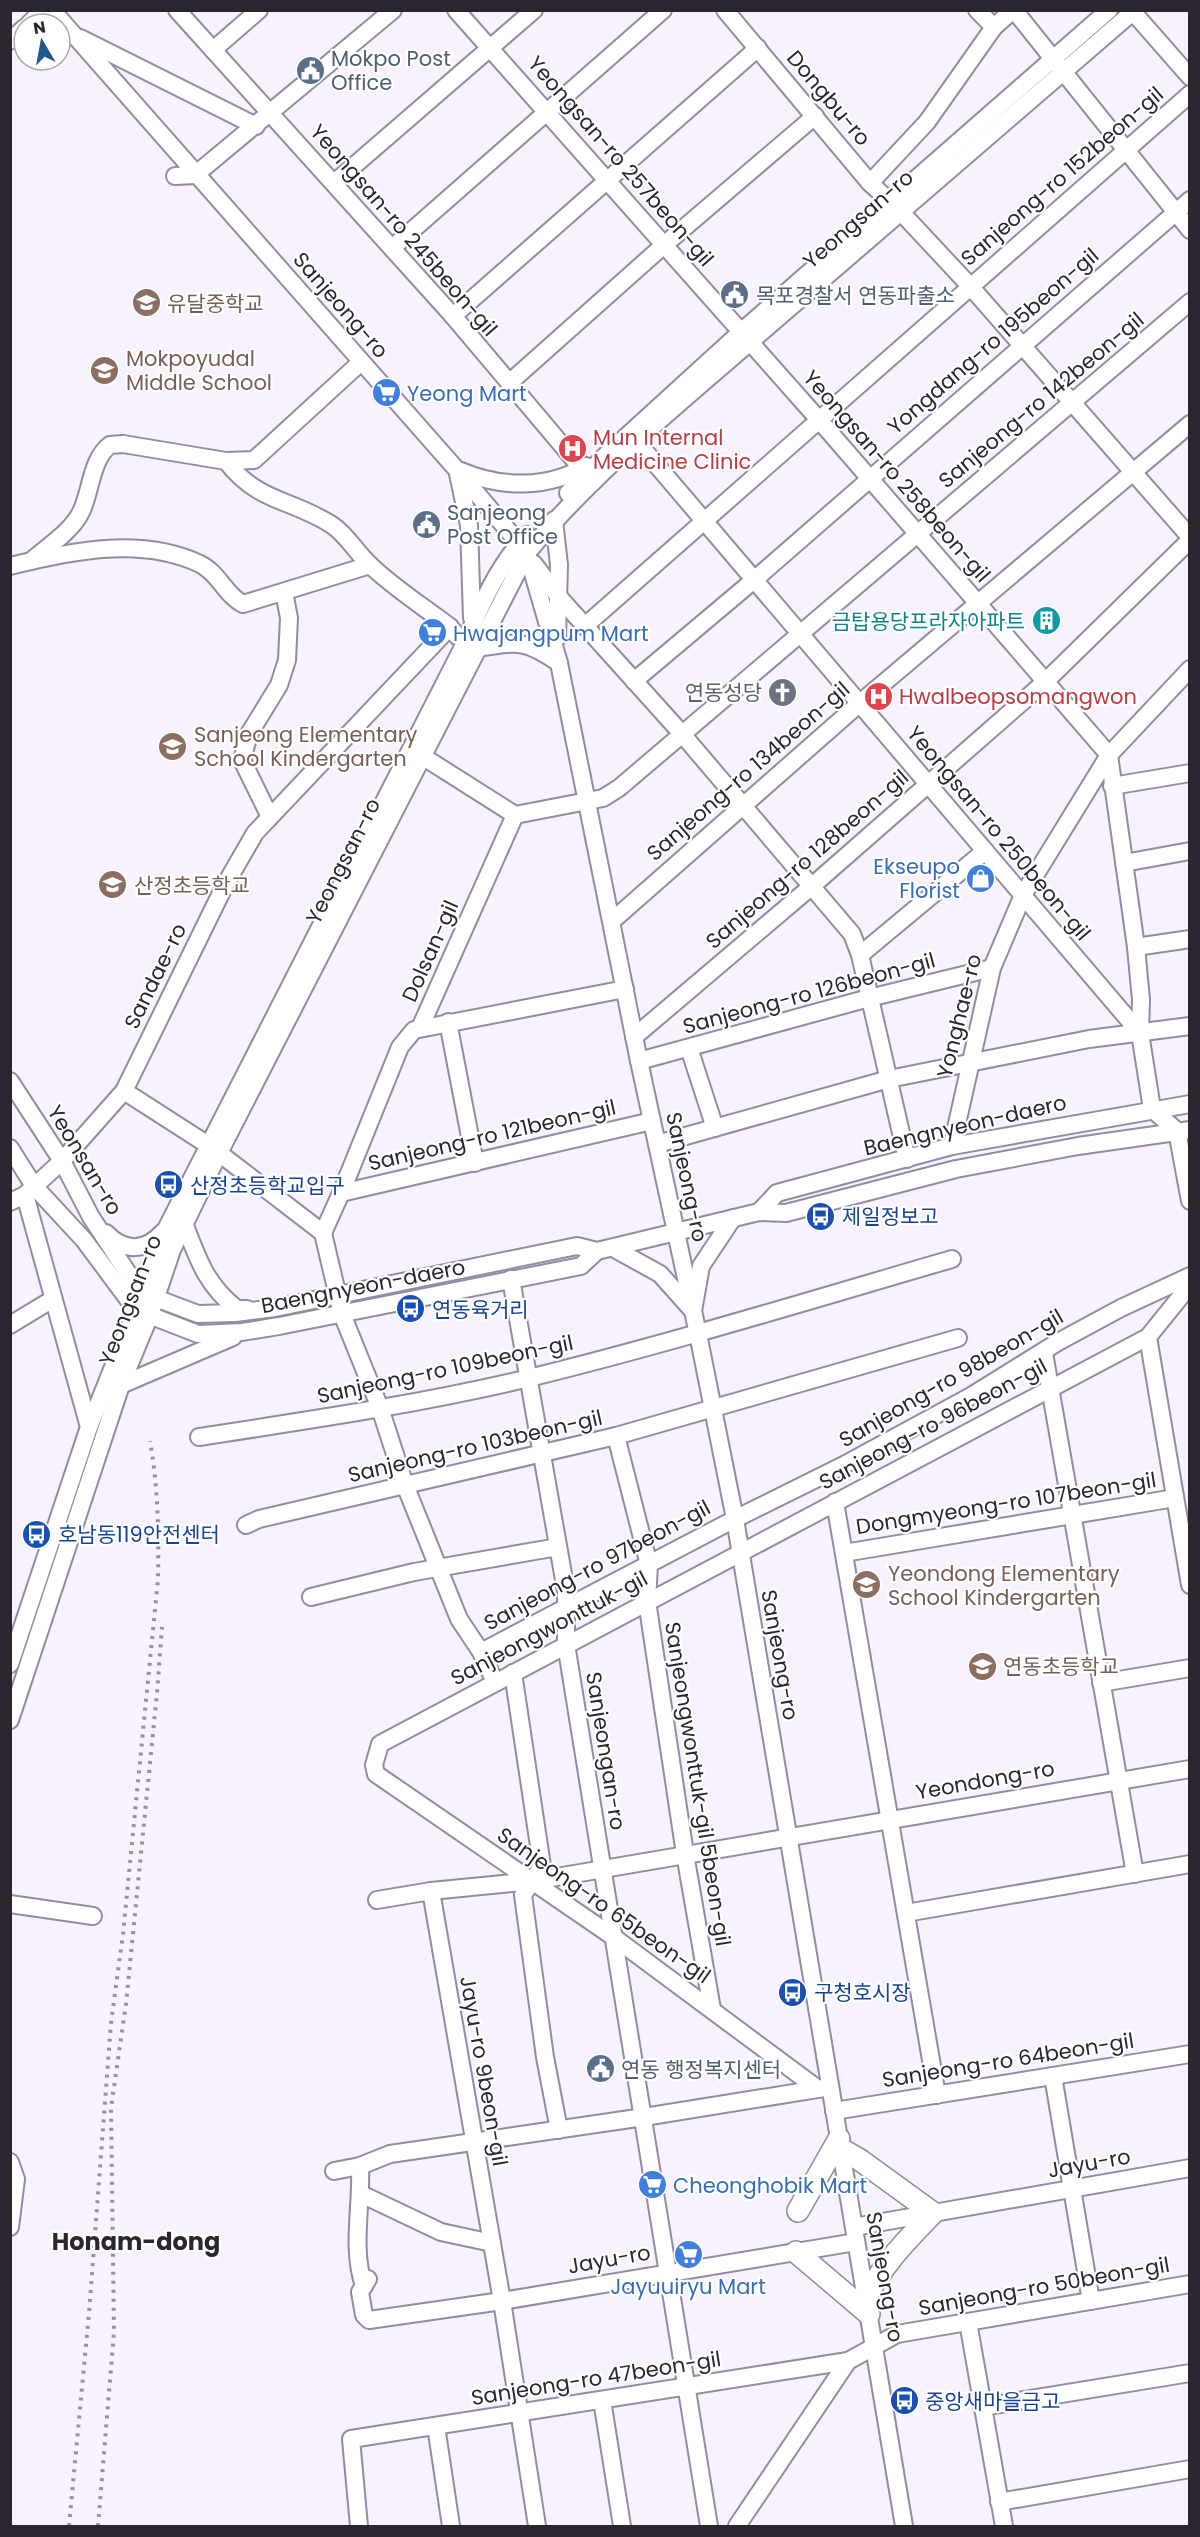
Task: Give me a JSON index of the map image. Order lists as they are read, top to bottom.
{
  "streets": {
    "street": [
      "Dongbu-ro",
      "Yeongsan-ro 257beon-gil",
      "Sanjeong-ro 152beon-gil",
      "Yeongsan-ro",
      "Yeongsan-ro 245beon-gil",
      "Sanjeong-ro",
      "Yongdang-ro 195beon-gil",
      "Sanjeong-ro 142beon-gil",
      "Yeongsan-ro 258beon-gil",
      "Sanjeong-ro 134beon-gil",
      "Yeongsan-ro 250beon-gil",
      "Sanjeong-ro 128beon-gil",
      "Dolsan-gil",
      "Sandae-ro",
      "Sanjeong-ro 126beon-gil",
      "Yonghae-ro",
      "Baengnyeon-daero",
      "Sanjeong-ro 121beon-gil",
      "Yeonsan-ro",
      "Sanjeong-ro 109beon-gil",
      "Sanjeong-ro 98beon-gil",
      "Sanjeong-ro 96beon-gil",
      "Sanjeong-ro 103beon-gil",
      "Dongmyeong-ro 107beon-gil",
      "Sanjeong-ro 97beon-gil",
      "Sanjeongwonttuk-gil",
      "Sanjeongan-ro",
      "Yeondong-ro",
      "Sanjeongwonttuk-gil 5beon-gil",
      "Sanjeong-ro 65beon-gil",
      "Sanjeong-ro 64beon-gil",
      "Jayu-ro 9beon-gil",
      "Jayu-ro",
      "Sanjeong-ro 50beon-gil",
      "Sanjeong-ro 47beon-gil"
    ]
  },
  "crossings": [
    ["Dongbu-ro", "Sanjeong-ro 152beon-gil"],
    ["Dongbu-ro", "Yeongsan-ro"],
    ["Dongbu-ro", "Yongdang-ro 195beon-gil"],
    ["Dongbu-ro", "Sanjeong-ro 142beon-gil"],
    ["Dongbu-ro", "Sanjeong-ro 134beon-gil"],
    ["Dongbu-ro", "Sanjeong-ro 128beon-gil"],
    ["Yeongsan-ro 257beon-gil", "Yeongsan-ro"],
    ["Yeongsan-ro 257beon-gil", "Yeongsan-ro 258beon-gil"],
    ["Sanjeong-ro 152beon-gil", "Yeongsan-ro 258beon-gil"],
    ["Sanjeong-ro 152beon-gil", "Yeongsan-ro 250beon-gil"],
    ["Yeongsan-ro", "Yeongsan-ro 245beon-gil"],
    ["Yeongsan-ro", "Sanjeong-ro"],
    ["Yeongsan-ro", "Yeongsan-ro 258beon-gil"],
    ["Yeongsan-ro", "Yeongsan-ro 250beon-gil"],
    ["Yeongsan-ro", "Sandae-ro"],
    ["Yeongsan-ro", "Baengnyeon-daero"],
    ["Yeongsan-ro", "Yeonsan-ro"],
    ["Sanjeong-ro", "Sanjeong-ro 142beon-gil"],
    ["Sanjeong-ro", "Sanjeong-ro 134beon-gil"],
    ["Sanjeong-ro", "Sanjeong-ro 128beon-gil"],
    ["Sanjeong-ro", "Sanjeong-ro 126beon-gil"],
    ["Sanjeong-ro", "Baengnyeon-daero"],
    ["Sanjeong-ro", "Sanjeong-ro 121beon-gil"],
    ["Sanjeong-ro", "Sanjeong-ro 109beon-gil"],
    ["Sanjeong-ro", "Sanjeong-ro 98beon-gil"],
    ["Sanjeong-ro", "Sanjeong-ro 96beon-gil"],
    ["Sanjeong-ro", "Sanjeong-ro 103beon-gil"],
    ["Sanjeong-ro", "Sanjeong-ro 97beon-gil"],
    ["Sanjeong-ro", "Sanjeongwonttuk-gil"],
    ["Sanjeong-ro", "Yeondong-ro"],
    ["Sanjeong-ro", "Sanjeong-ro 65beon-gil"],
    ["Sanjeong-ro", "Sanjeong-ro 64beon-gil"],
    ["Sanjeong-ro", "Jayu-ro"],
    ["Sanjeong-ro", "Sanjeong-ro 50beon-gil"],
    ["Yongdang-ro 195beon-gil", "Yeongsan-ro 258beon-gil"],
    ["Yongdang-ro 195beon-gil", "Yeongsan-ro 250beon-gil"],
    ["Sanjeong-ro 142beon-gil", "Yeongsan-ro 258beon-gil"],
    ["Sanjeong-ro 142beon-gil", "Yeongsan-ro 250beon-gil"],
    ["Yeongsan-ro 258beon-gil", "Sanjeong-ro 134beon-gil"],
    ["Yeongsan-ro 258beon-gil", "Sanjeong-ro 128beon-gil"],
    ["Yeongsan-ro 258beon-gil", "Yonghae-ro"],
    ["Sanjeong-ro 134beon-gil", "Yeongsan-ro 250beon-gil"],
    ["Yeongsan-ro 250beon-gil", "Sanjeong-ro 128beon-gil"],
    ["Yeongsan-ro 250beon-gil", "Yonghae-ro"],
    ["Dolsan-gil", "Sanjeong-ro 121beon-gil"],
    ["Sandae-ro", "Yeonsan-ro"],
    ["Sanjeong-ro 126beon-gil", "Yonghae-ro"],
    ["Yonghae-ro", "Baengnyeon-daero"],
    ["Baengnyeon-daero", "Yeonsan-ro"],
    ["Baengnyeon-daero", "Sanjeongan-ro"],
    ["Sanjeong-ro 109beon-gil", "Sanjeongan-ro"],
    ["Sanjeong-ro 98beon-gil", "Sanjeong-ro 97beon-gil"],
    ["Sanjeong-ro 96beon-gil", "Sanjeongwonttuk-gil"],
    ["Sanjeong-ro 103beon-gil", "Sanjeongan-ro"],
    ["Sanjeong-ro 103beon-gil", "Sanjeongwonttuk-gil 5beon-gil"],
    ["Sanjeong-ro 97beon-gil", "Sanjeongan-ro"],
    ["Sanjeong-ro 97beon-gil", "Sanjeongwonttuk-gil 5beon-gil"],
    ["Sanjeongwonttuk-gil", "Sanjeongan-ro"],
    ["Sanjeongwonttuk-gil", "Sanjeongwonttuk-gil 5beon-gil"],
    ["Sanjeongwonttuk-gil", "Sanjeong-ro 65beon-gil"],
    ["Sanjeongan-ro", "Yeondong-ro"],
    ["Sanjeongan-ro", "Sanjeong-ro 65beon-gil"],
    ["Sanjeongan-ro", "Jayu-ro"],
    ["Sanjeongan-ro", "Sanjeong-ro 47beon-gil"],
    ["Yeondong-ro", "Sanjeongwonttuk-gil 5beon-gil"],
    ["Yeondong-ro", "Sanjeong-ro 65beon-gil"],
    ["Yeondong-ro", "Jayu-ro 9beon-gil"],
    ["Sanjeongwonttuk-gil 5beon-gil", "Sanjeong-ro 65beon-gil"],
    ["Jayu-ro 9beon-gil", "Jayu-ro"],
    ["Jayu-ro 9beon-gil", "Sanjeong-ro 47beon-gil"],
    ["Sanjeong-ro 50beon-gil", "Sanjeong-ro 47beon-gil"]
  ],
  "districts": ["Honam-dong"],
  "places": {
    "public building": [
      "Mokpo Post Office",
      "목포경찰서 연동파출소",
      "Sanjeong Post Office",
      "연동 행정복지센터"
    ],
    "school or university": [
      "유달중학교",
      "Mokpoyudal Middle School",
      "Sanjeong Elementary School Kindergarten",
      "산정초등학교",
      "Yeondong Elementary School Kindergarten",
      "연동초등학교"
    ],
    "supermarket": [
      "Yeong Mart",
      "Hwajangpum Mart",
      "Cheonghobik Mart",
      "Jayuuiryu Mart"
    ],
    "hospital": ["Mun Internal Medicine Clinic", "Hwalbeopsomangwon"],
    "building": ["금탑용당프라자아파트"],
    "church": ["연동성당"],
    "shop": ["Ekseupo Florist"],
    "bus stop": [
      "산정초등학교입구",
      "제일정보고",
      "연동육거리",
      "호남동119안전센터",
      "구청호시장",
      "중앙새마을금고"
    ]
  },
  "north": "top"
}
